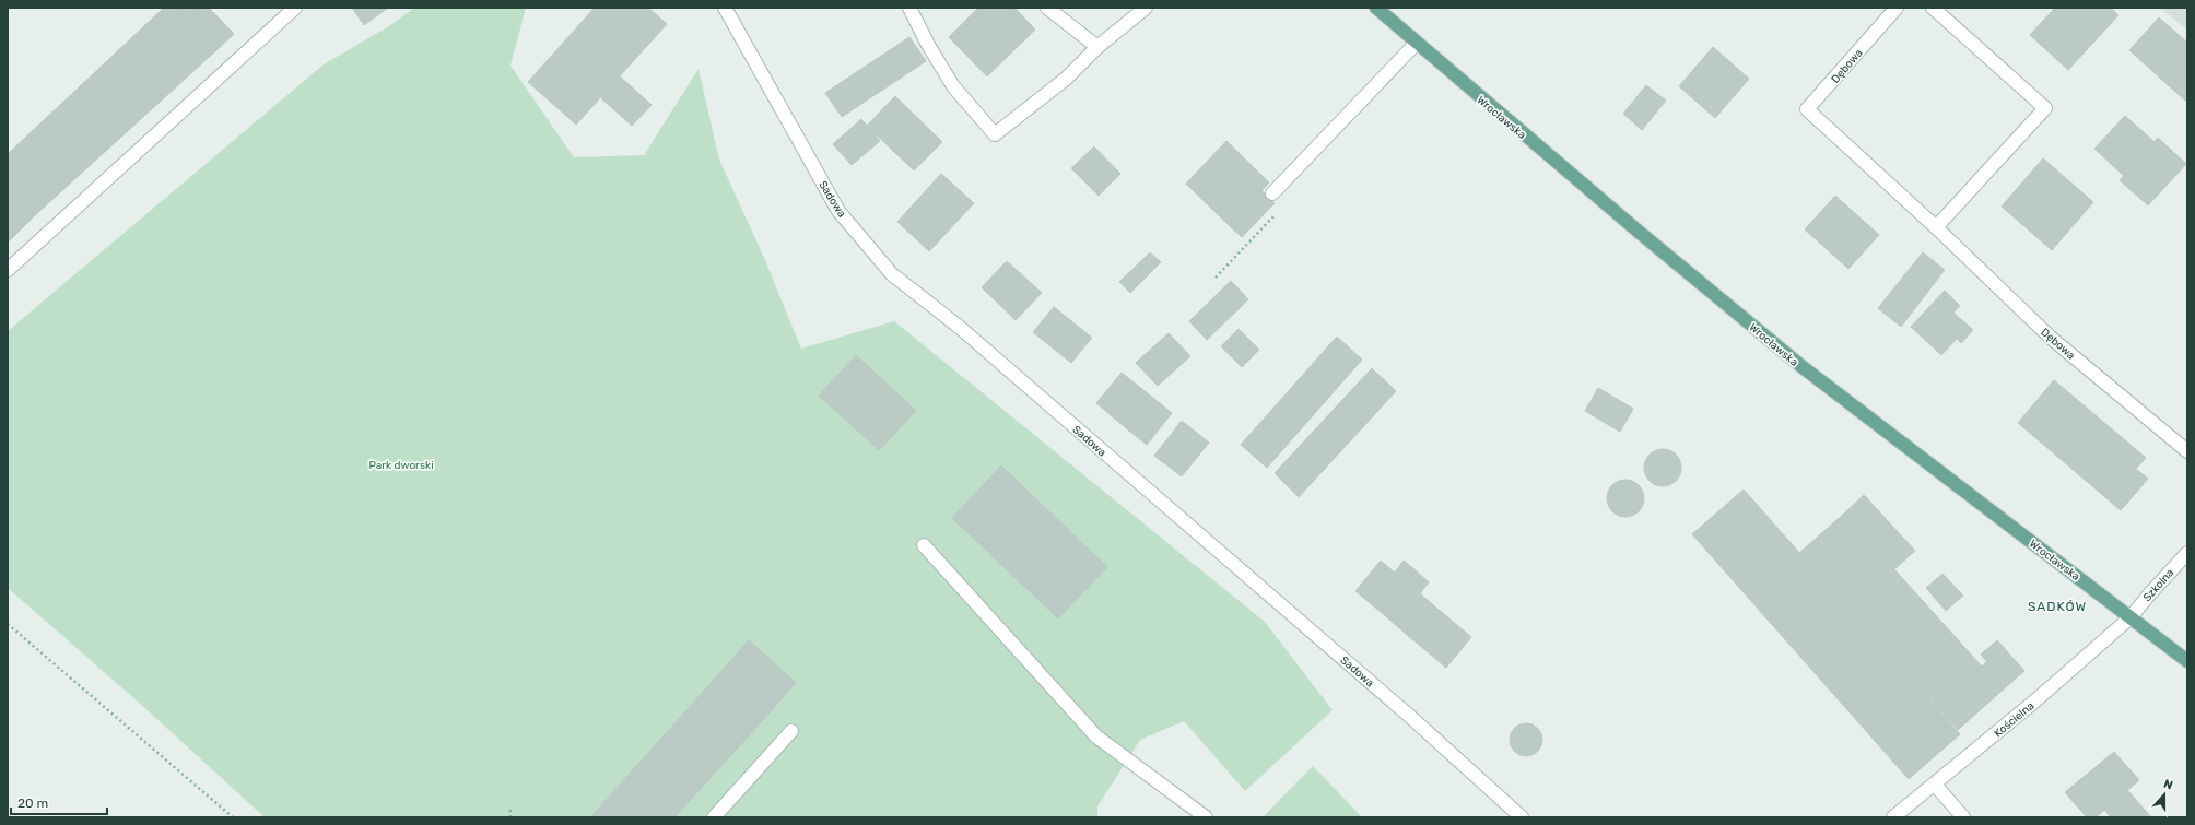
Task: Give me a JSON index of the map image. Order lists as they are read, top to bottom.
{
  "streets": {
    "main road": ["Wrocławska"],
    "street": [
      "Dębowa",
      "Sadowa",
      "Szkolna",
      "Kościelna"
    ]
  },
  "crossings": [
    ["Wrocławska", "Szkolna"],
    ["Wrocławska", "Kościelna"],
    ["Szkolna", "Kościelna"]
  ],
  "districts": ["SADKÓW"],
  "parks": ["Park dworski"],
  "scale_bar": "20 m",
  "north": "top"
}
